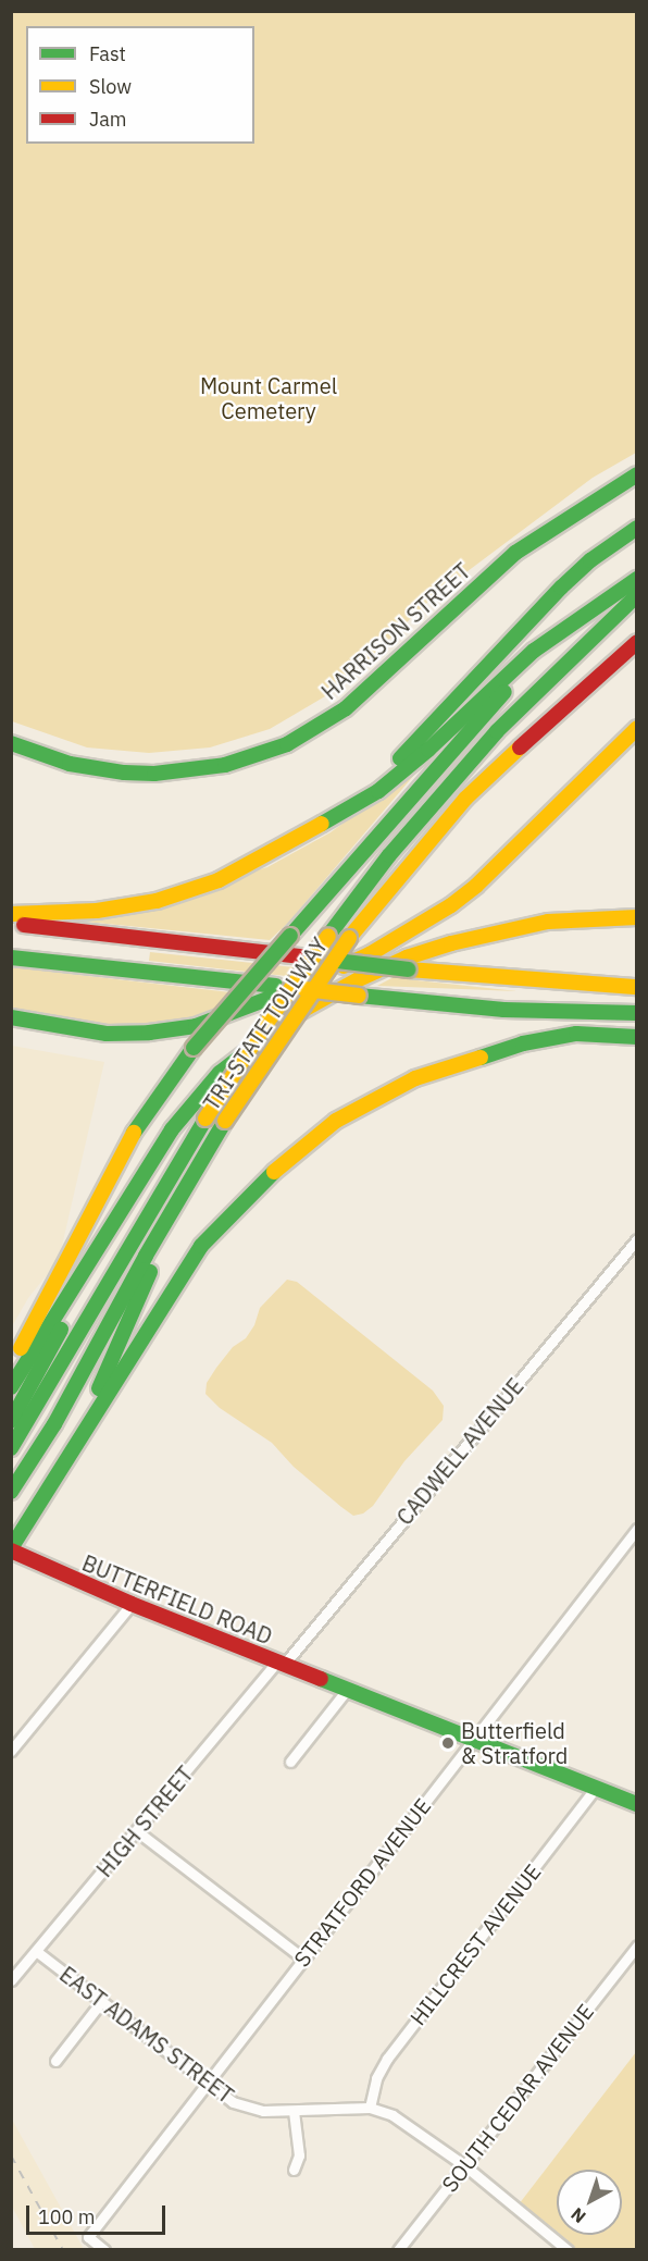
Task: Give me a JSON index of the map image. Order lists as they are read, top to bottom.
{
  "streets": {
    "main road": ["HARRISON STREET", "TRI-STATE TOLLWAY", "BUTTERFIELD ROAD"],
    "street": [
      "CADWELL AVENUE",
      "HIGH STREET",
      "STRATFORD AVENUE",
      "HILLCREST AVENUE",
      "EAST ADAMS STREET",
      "SOUTH CEDAR AVENUE"
    ]
  },
  "crossings": [
    ["CADWELL AVENUE", "BUTTERFIELD ROAD"],
    ["CADWELL AVENUE", "HIGH STREET"],
    ["BUTTERFIELD ROAD", "HIGH STREET"],
    ["BUTTERFIELD ROAD", "STRATFORD AVENUE"],
    ["BUTTERFIELD ROAD", "HILLCREST AVENUE"],
    ["HIGH STREET", "EAST ADAMS STREET"],
    ["STRATFORD AVENUE", "EAST ADAMS STREET"],
    ["HILLCREST AVENUE", "EAST ADAMS STREET"],
    ["EAST ADAMS STREET", "SOUTH CEDAR AVENUE"]
  ],
  "parks": ["Mount Carmel Cemetery"],
  "places": ["Butterfield & Stratford"],
  "legend": ["Fast", "Slow", "Jam"],
  "scale_bar": "100 m",
  "north": "bottom left"
}
